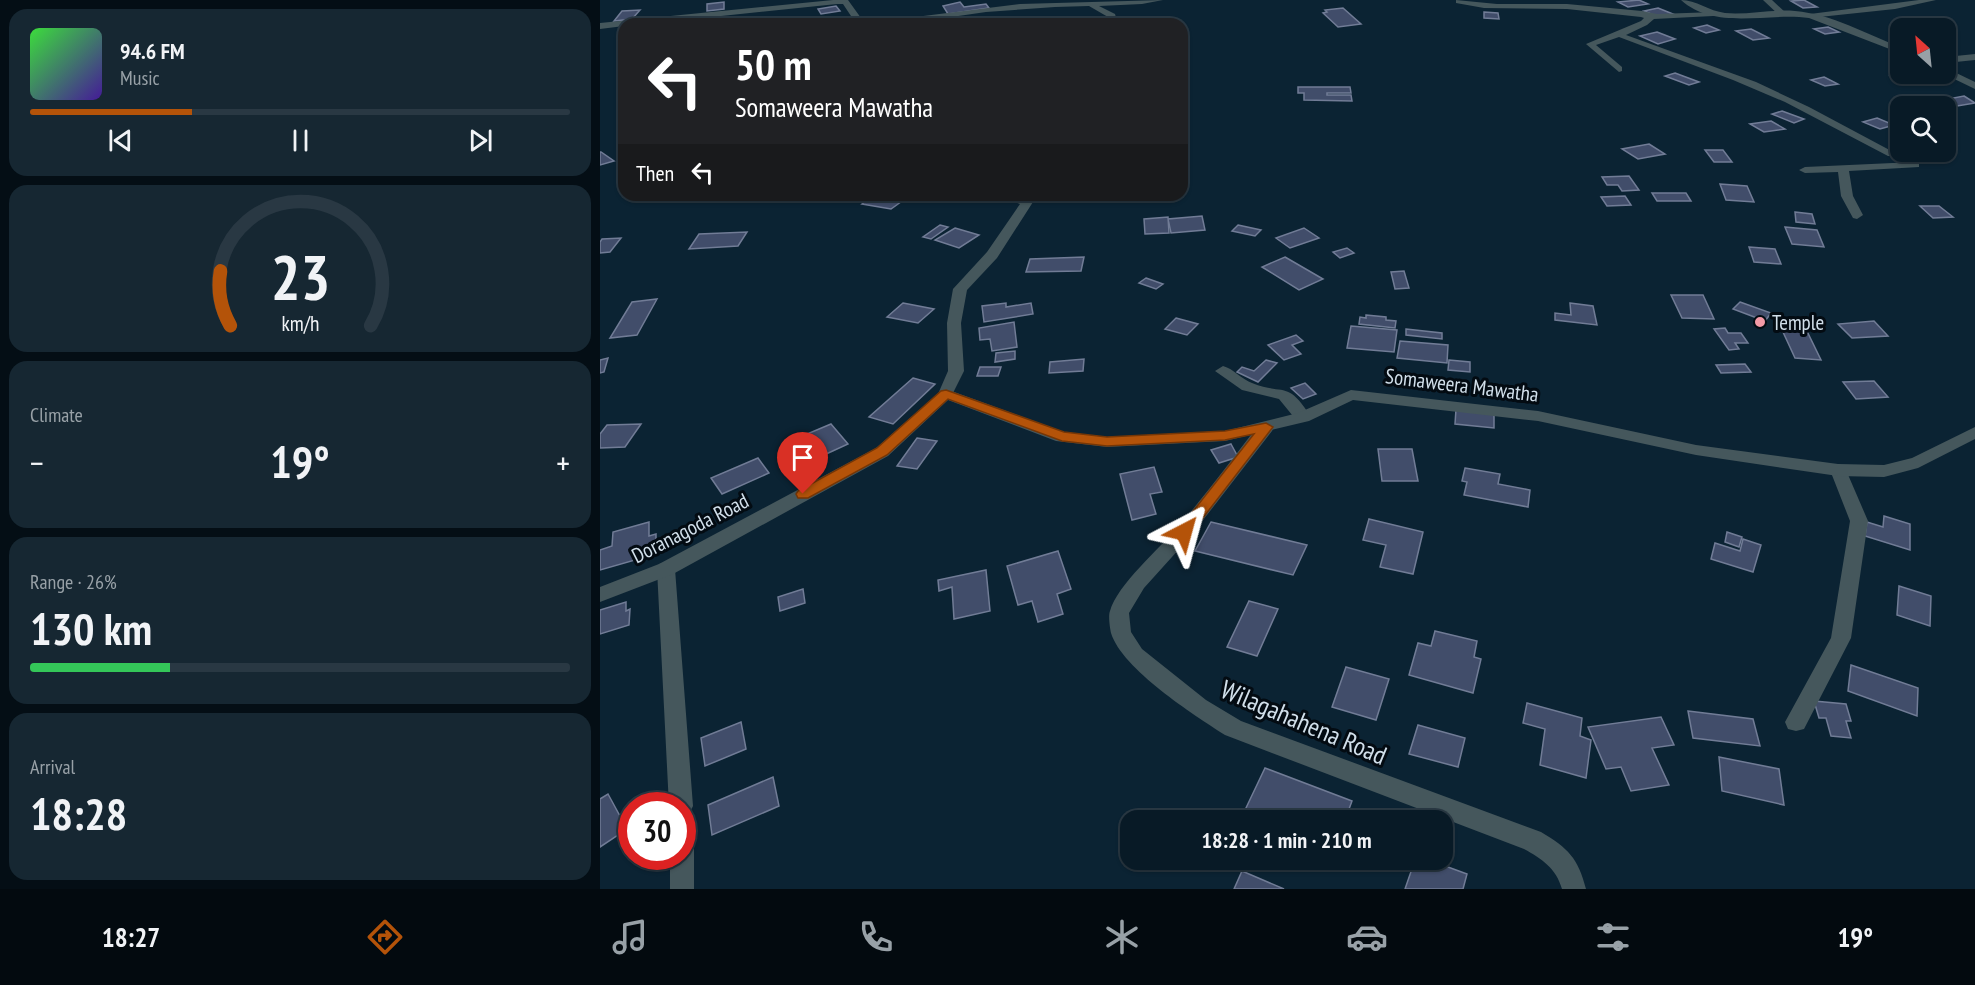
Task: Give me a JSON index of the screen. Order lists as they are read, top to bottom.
{
  "streets": {
    "street": ["Somaweera Mawatha", "Doranagoda Road", "Wilagahahena Road"]
  },
  "crossings": [
    ["Somaweera Mawatha", "Doranagoda Road"],
    ["Somaweera Mawatha", "Wilagahahena Road"]
  ],
  "places": ["Temple"],
  "north": "top left",
  "page": {
    "turn": ["50 m", "Somaweera Mawatha"],
    "song": ["94.6 FM", "Music"],
    "then": "Then",
    "tile": [
      "Climate",
      ["Range · 26%", "130 km"],
      ["Arrival", "18:28"]
    ],
    "heat": ["−", "19°", "+"],
    "limit": "30",
    "trip": "18:28 · 1 min · 210 m",
    "tabs": ["18:27", "19°"],
    "gauge": ["23", "km/h"]
  }
}
